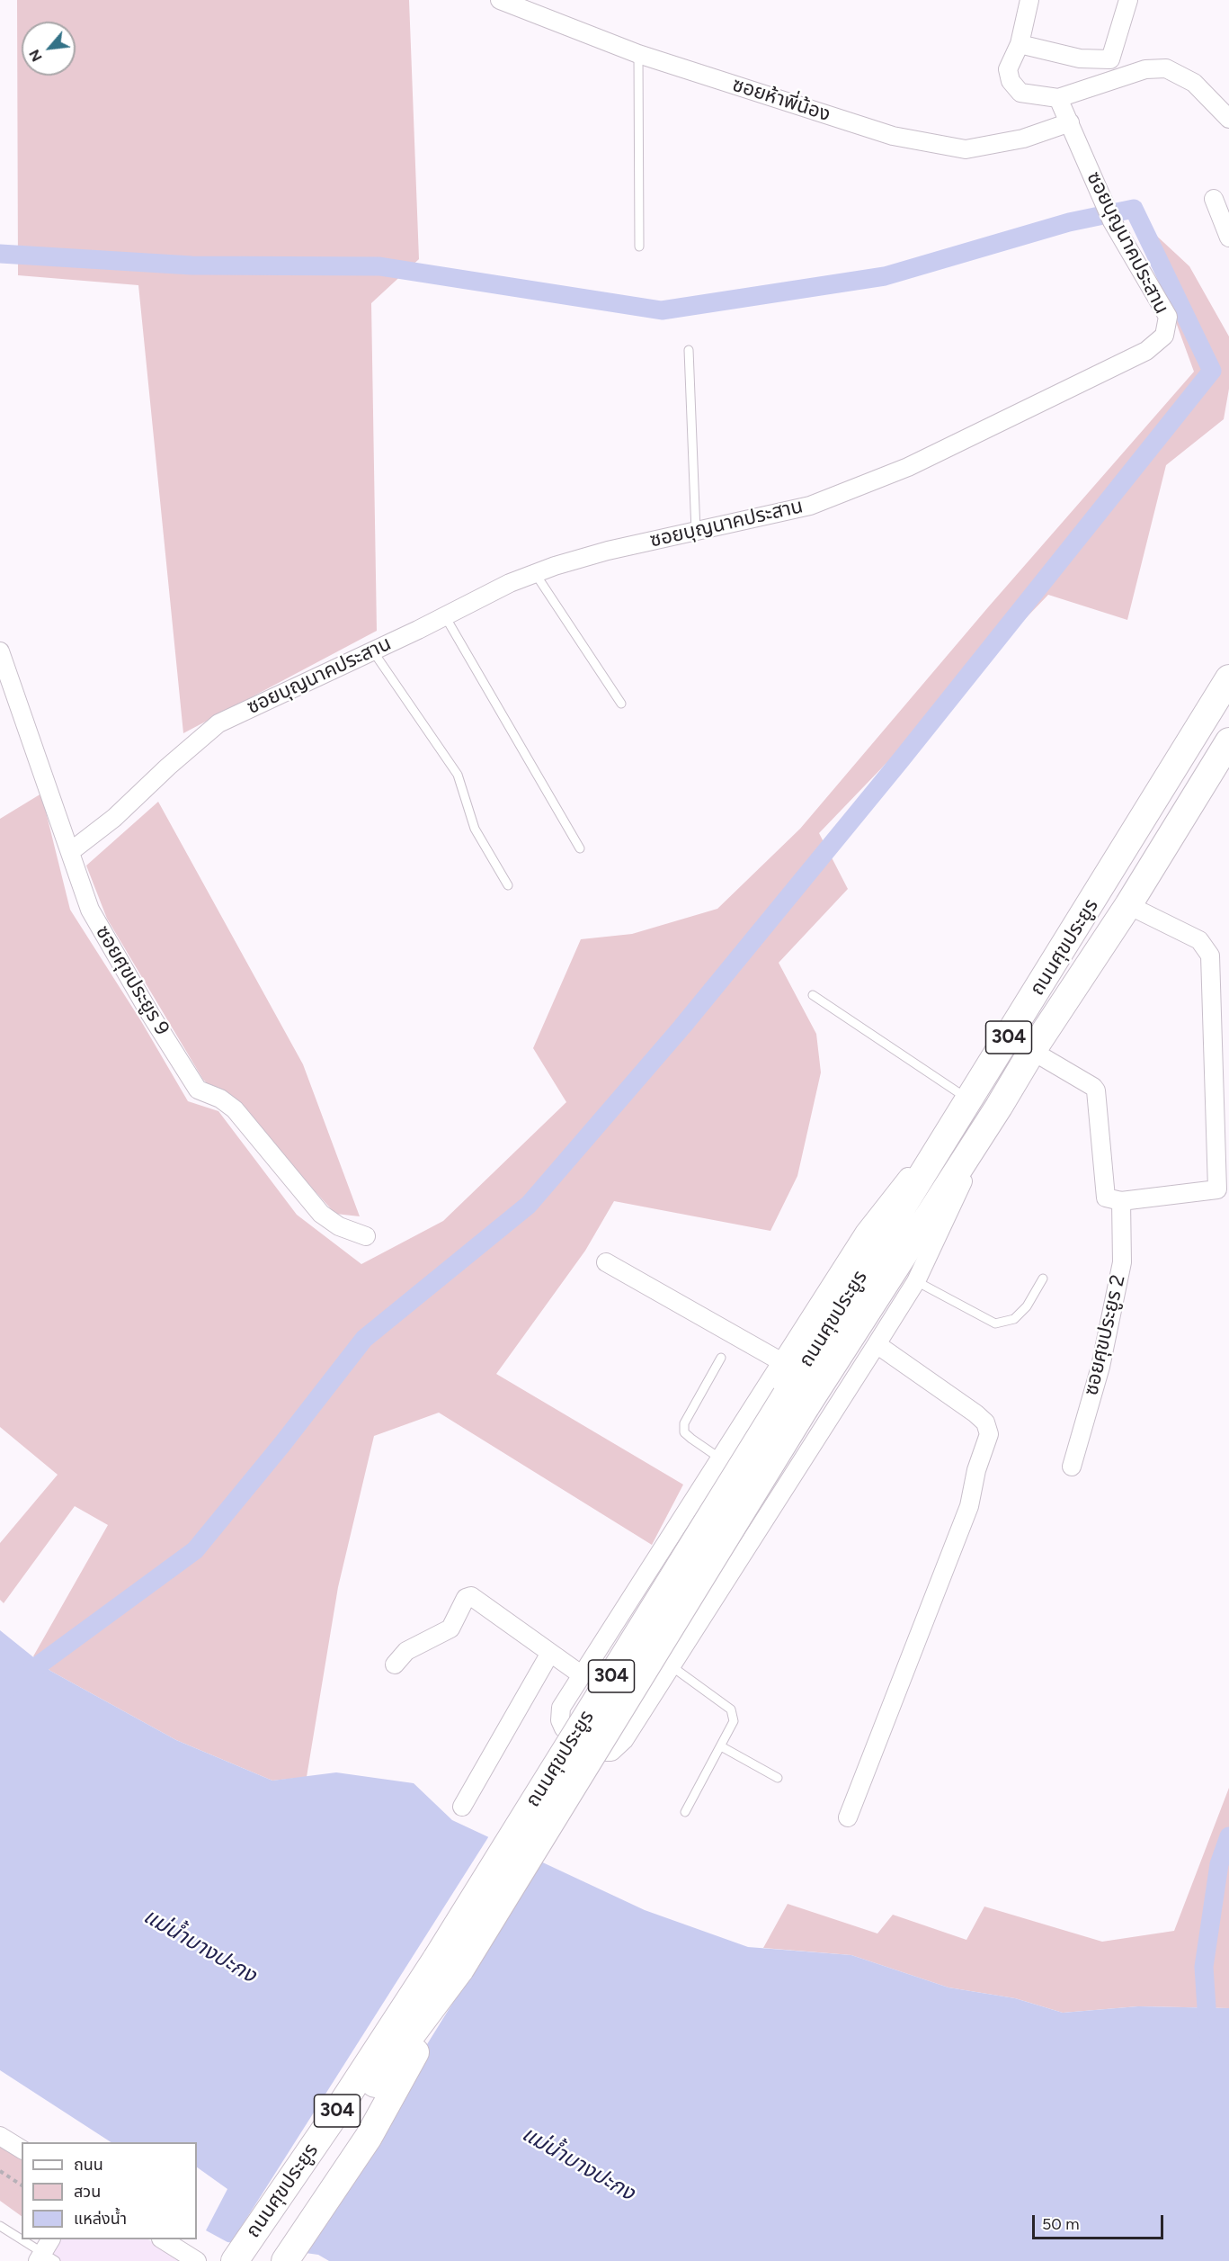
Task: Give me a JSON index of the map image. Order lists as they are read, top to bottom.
{
  "streets": {
    "main road": ["ถนนศุขประยูร", "304"],
    "street": [
      "ซอยห้าพี่น้อง",
      "ซอยบุญนาคประสาน",
      "ซอยศุขประยูร 9",
      "ซอยศุขประยูร 2"
    ]
  },
  "crossings": [
    ["ซอยห้าพี่น้อง", "ซอยบุญนาคประสาน"],
    ["ซอยบุญนาคประสาน", "ซอยศุขประยูร 9"]
  ],
  "water": ["แม่น้ำบางปะกง"],
  "legend": ["ถนน", "สวน", "แหล่งน้ำ"],
  "scale_bar": "50 m",
  "north": "bottom left"
}
